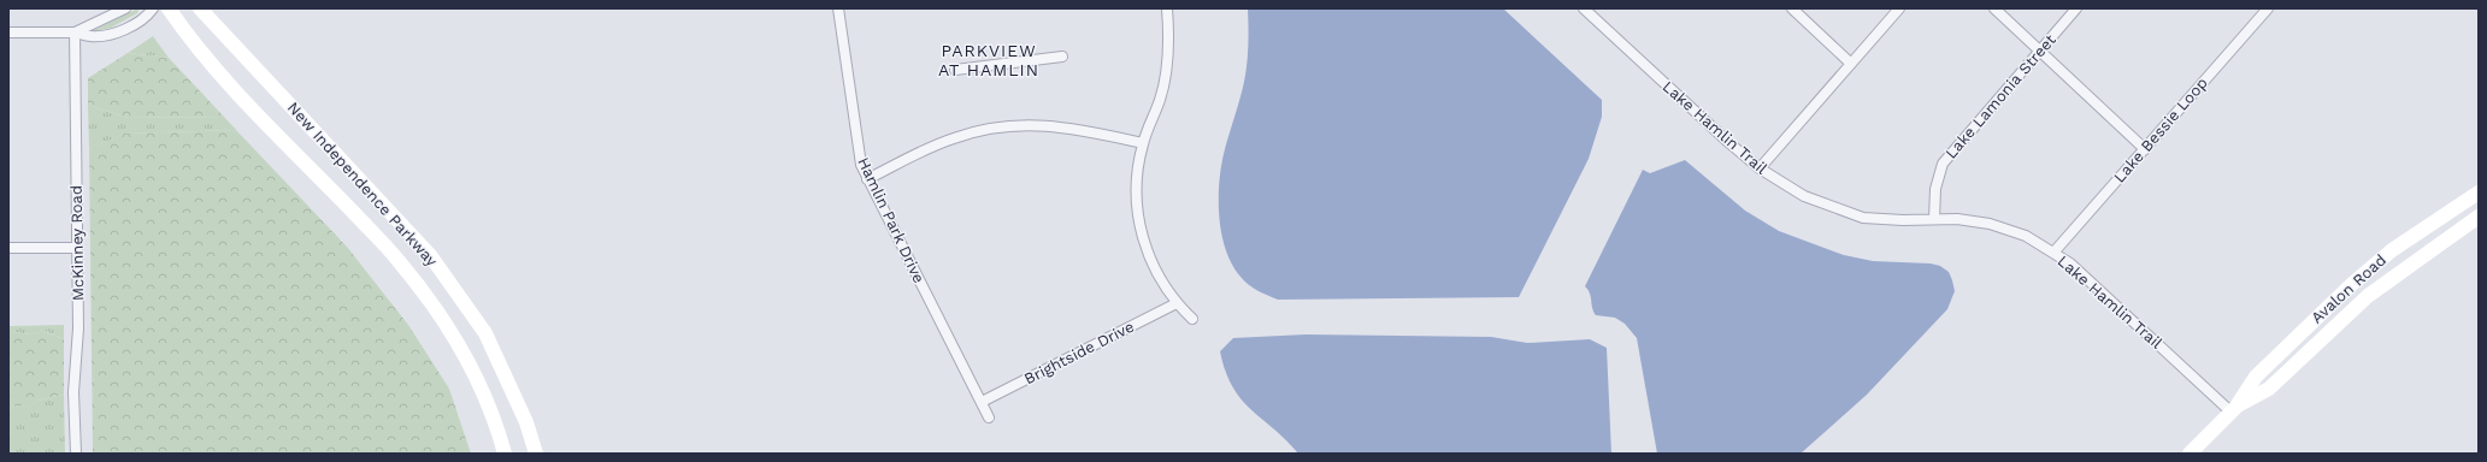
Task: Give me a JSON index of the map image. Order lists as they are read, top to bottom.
{
  "streets": {
    "main road": ["New Independence Parkway", "Avalon Road"],
    "street": [
      "Lake Lamonia Street",
      "Lake Hamlin Trail",
      "Lake Bessie Loop",
      "Hamlin Park Drive",
      "McKinney Road",
      "Brightside Drive"
    ]
  },
  "crossings": [
    ["Lake Lamonia Street", "Lake Hamlin Trail"],
    ["Lake Hamlin Trail", "Lake Bessie Loop"],
    ["Lake Hamlin Trail", "Avalon Road"],
    ["Hamlin Park Drive", "Brightside Drive"]
  ],
  "districts": ["PARKVIEW AT HAMLIN"]
}
